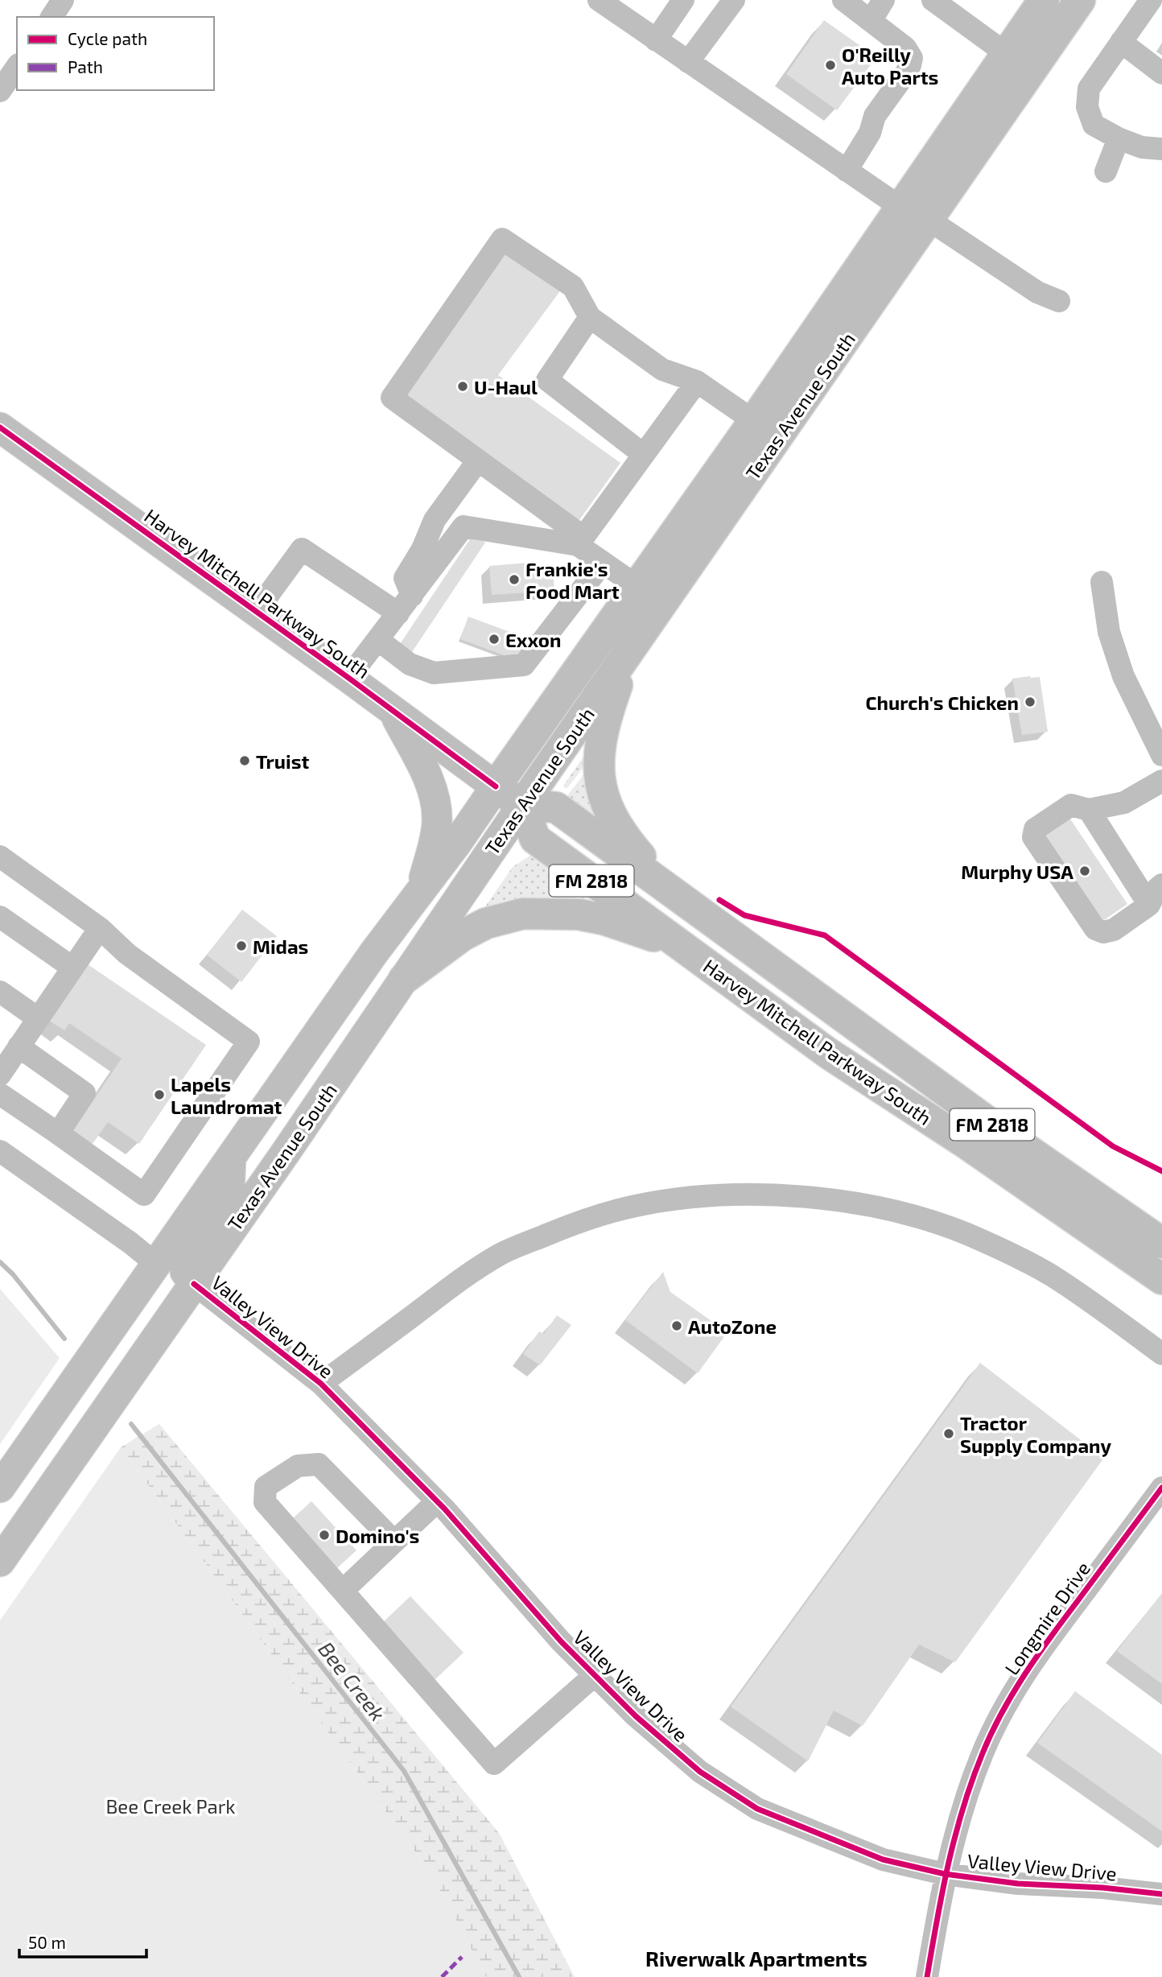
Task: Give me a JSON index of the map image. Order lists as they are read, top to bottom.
{
  "streets": {
    "highway": ["Texas Avenue South", "Harvey Mitchell Parkway South", "FM 2818"],
    "street": ["Valley View Drive", "Longmire Drive"]
  },
  "crossings": [
    ["Texas Avenue South", "Harvey Mitchell Parkway South"],
    ["Texas Avenue South", "Valley View Drive"],
    ["Valley View Drive", "Longmire Drive"]
  ],
  "districts": ["Riverwalk Apartments"],
  "water": ["Bee Creek"],
  "parks": ["Bee Creek Park"],
  "places": [
    "O'Reilly Auto Parts",
    "U-Haul",
    "Frankie's Food Mart",
    "Exxon",
    "Church's Chicken",
    "Truist",
    "Murphy USA",
    "Midas",
    "Lapels Laundromat",
    "AutoZone",
    "Tractor Supply Company",
    "Domino's"
  ],
  "legend": ["Cycle path", "Path"],
  "scale_bar": "50 m"
}
